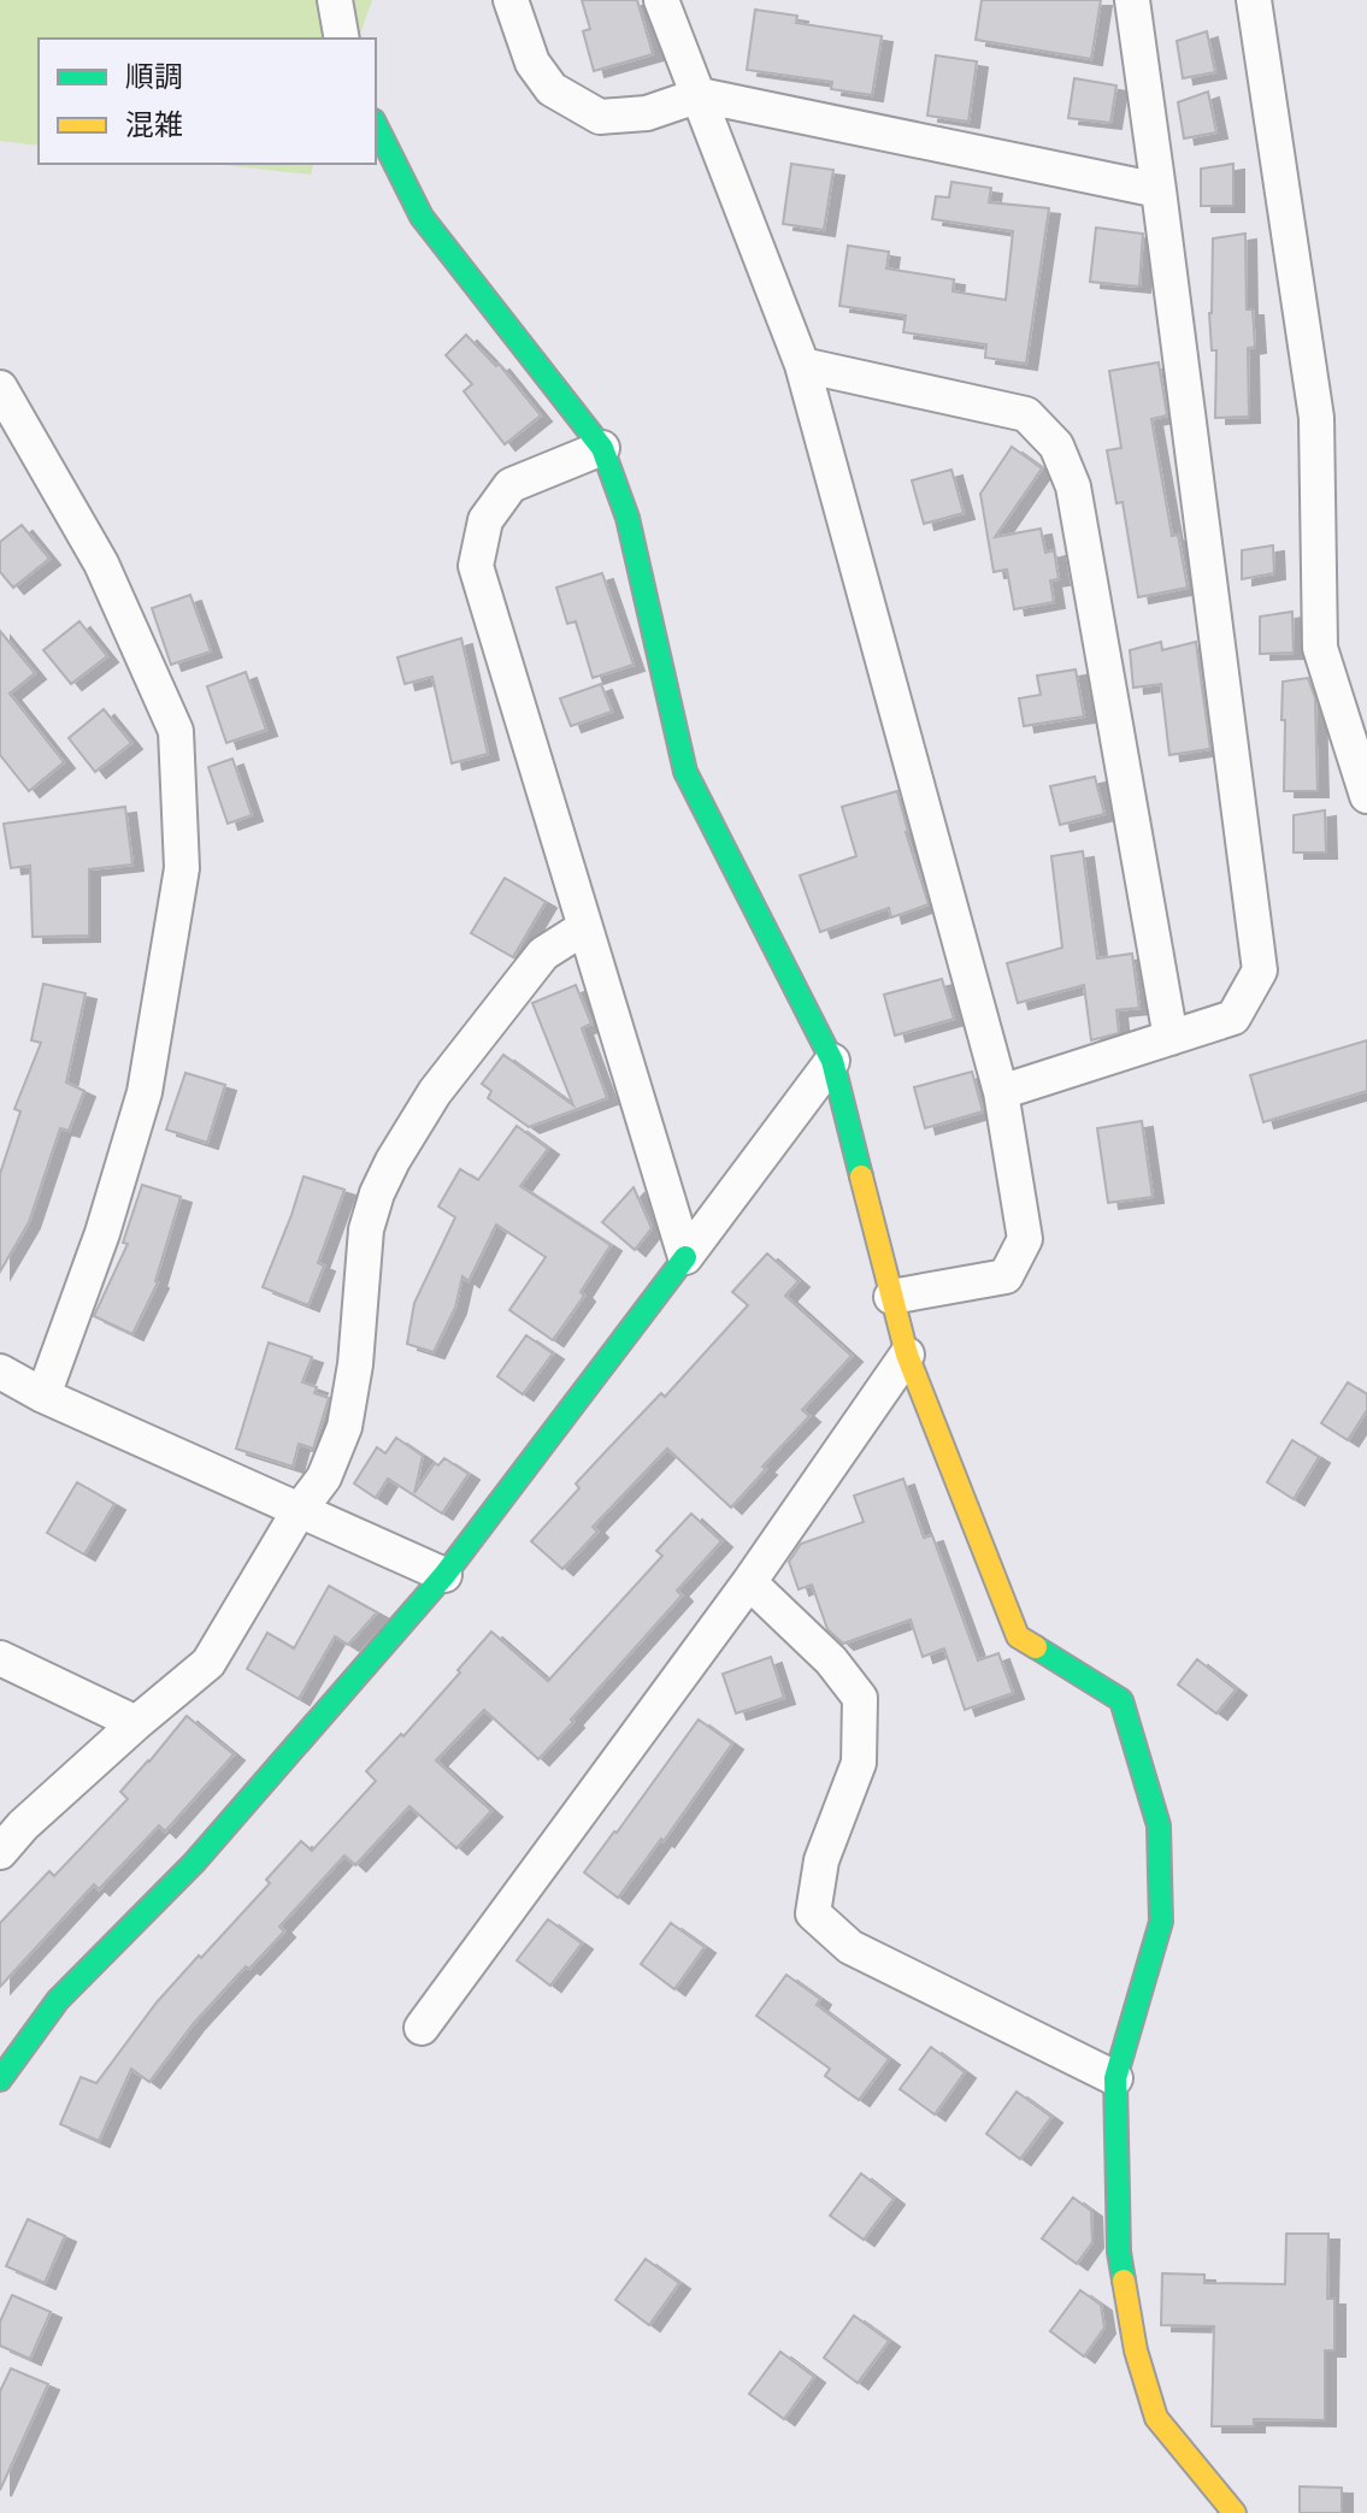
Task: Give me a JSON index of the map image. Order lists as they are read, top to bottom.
{
  "legend": ["順調", "混雑"]
}
